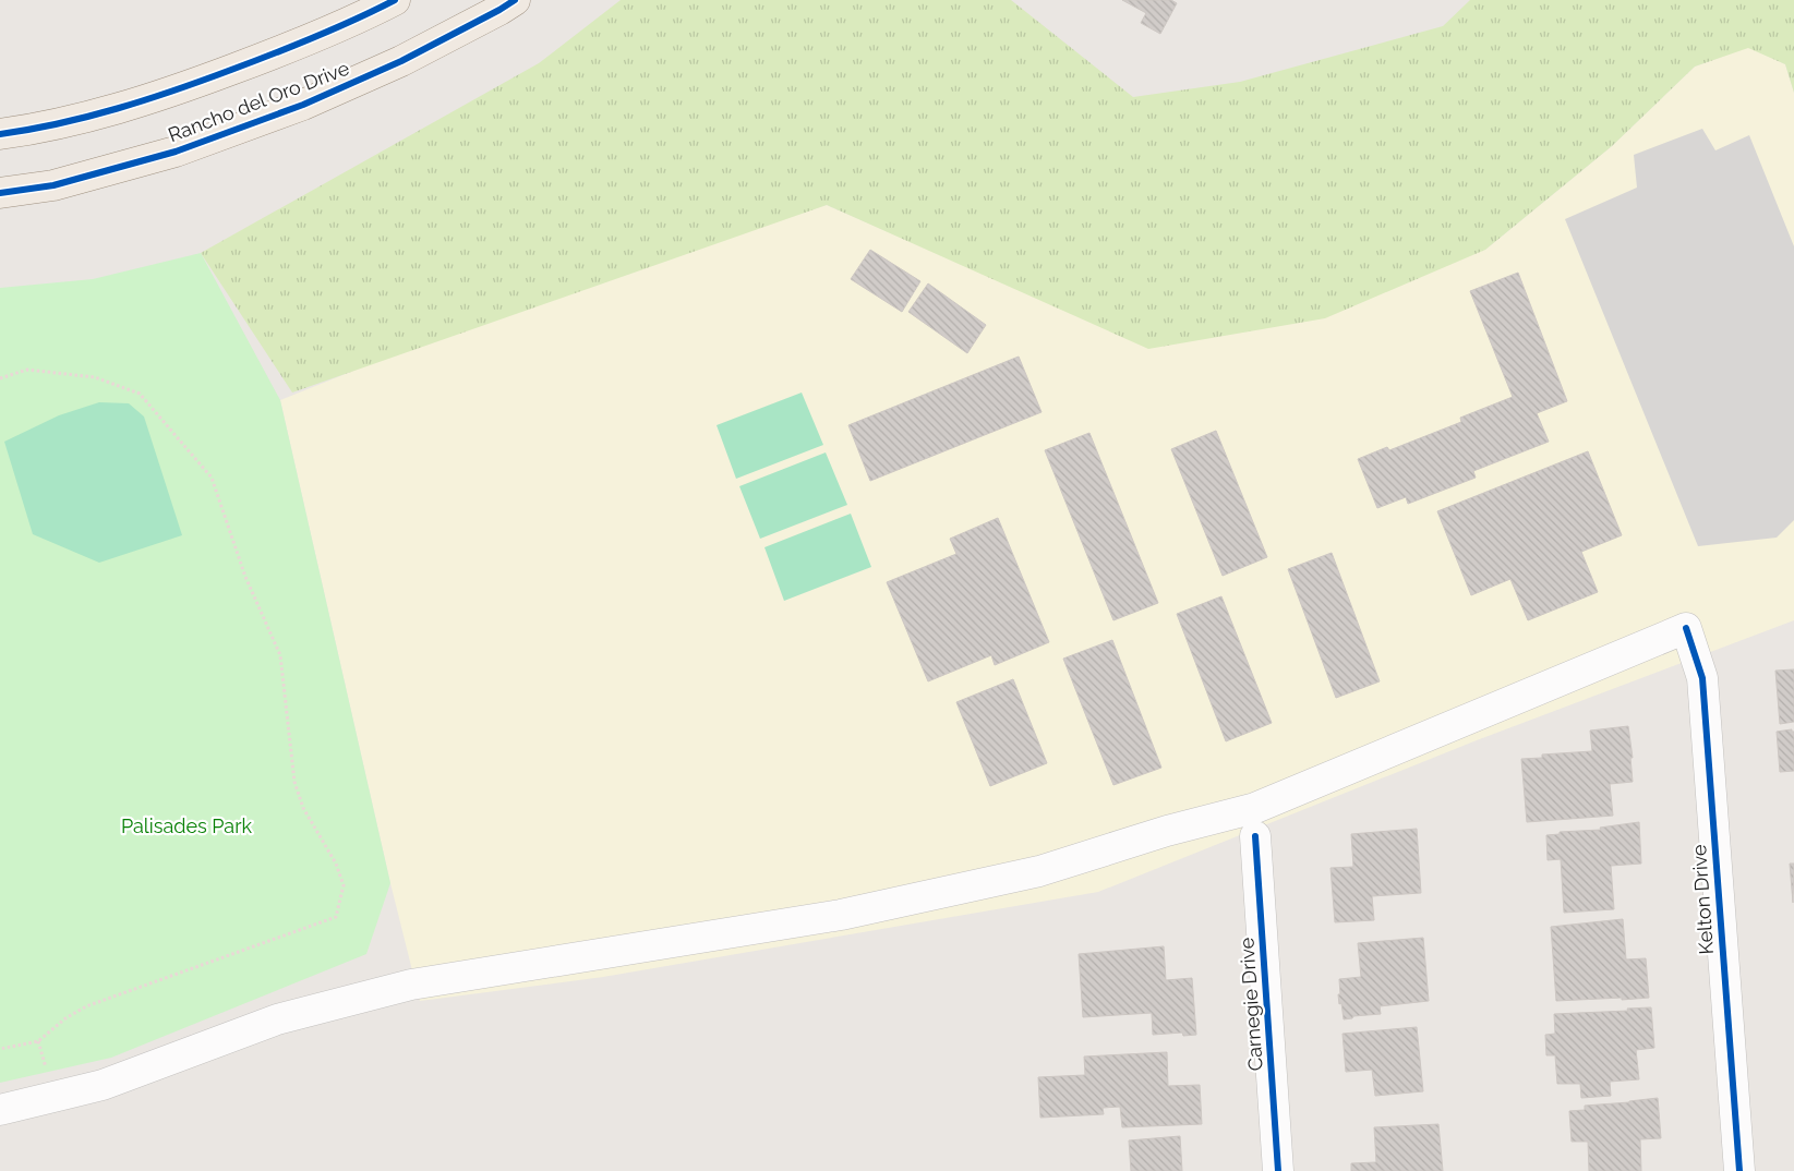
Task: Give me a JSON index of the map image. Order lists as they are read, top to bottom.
{
  "streets": {
    "main road": ["Rancho del Oro Drive"],
    "street": ["Kelton Drive", "Carnegie Drive"]
  },
  "parks": ["Palisades Park"]
}
